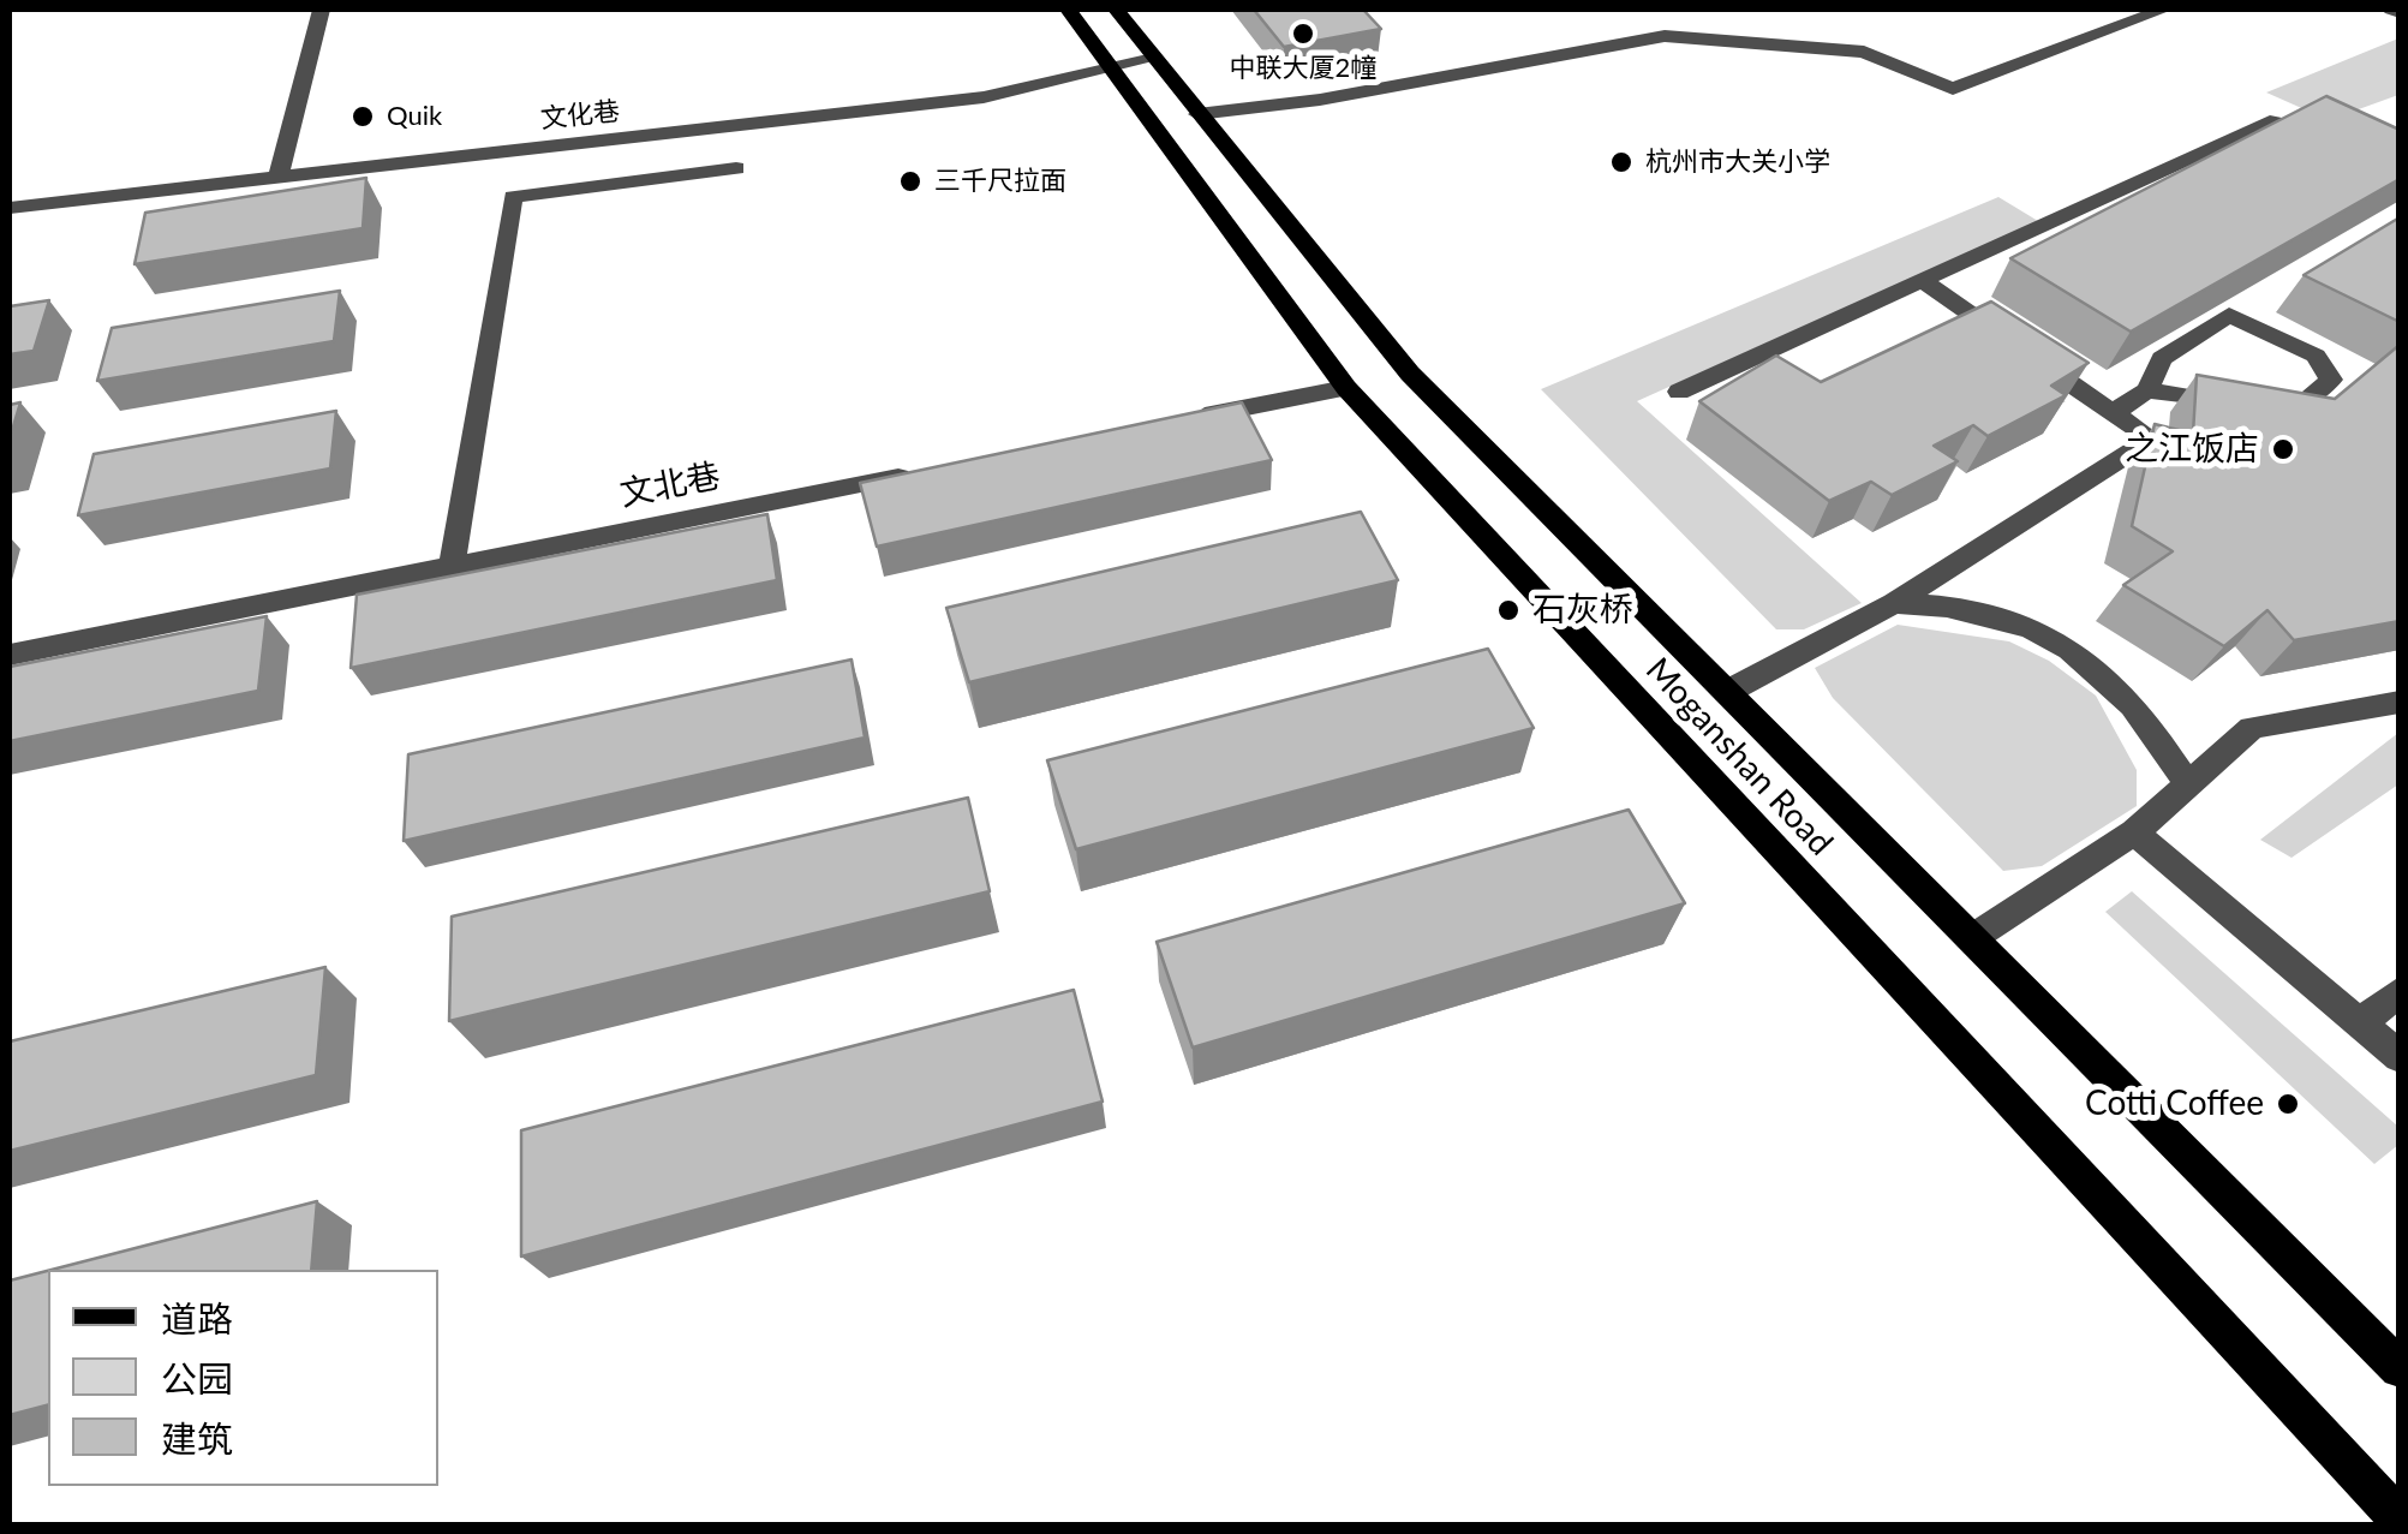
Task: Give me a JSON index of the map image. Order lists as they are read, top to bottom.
{
  "streets": {
    "main road": ["Moganshan Road"],
    "street": ["文化巷", "文北巷"]
  },
  "crossings": [
    ["文化巷", "Moganshan Road"]
  ],
  "places": [
    "中联大厦2幢",
    "Quik",
    "杭州市大关小学",
    "三千尺拉面",
    "之江饭店",
    "石灰桥",
    "Cotti Coffee"
  ],
  "legend": ["道路", "公园", "建筑"]
}
